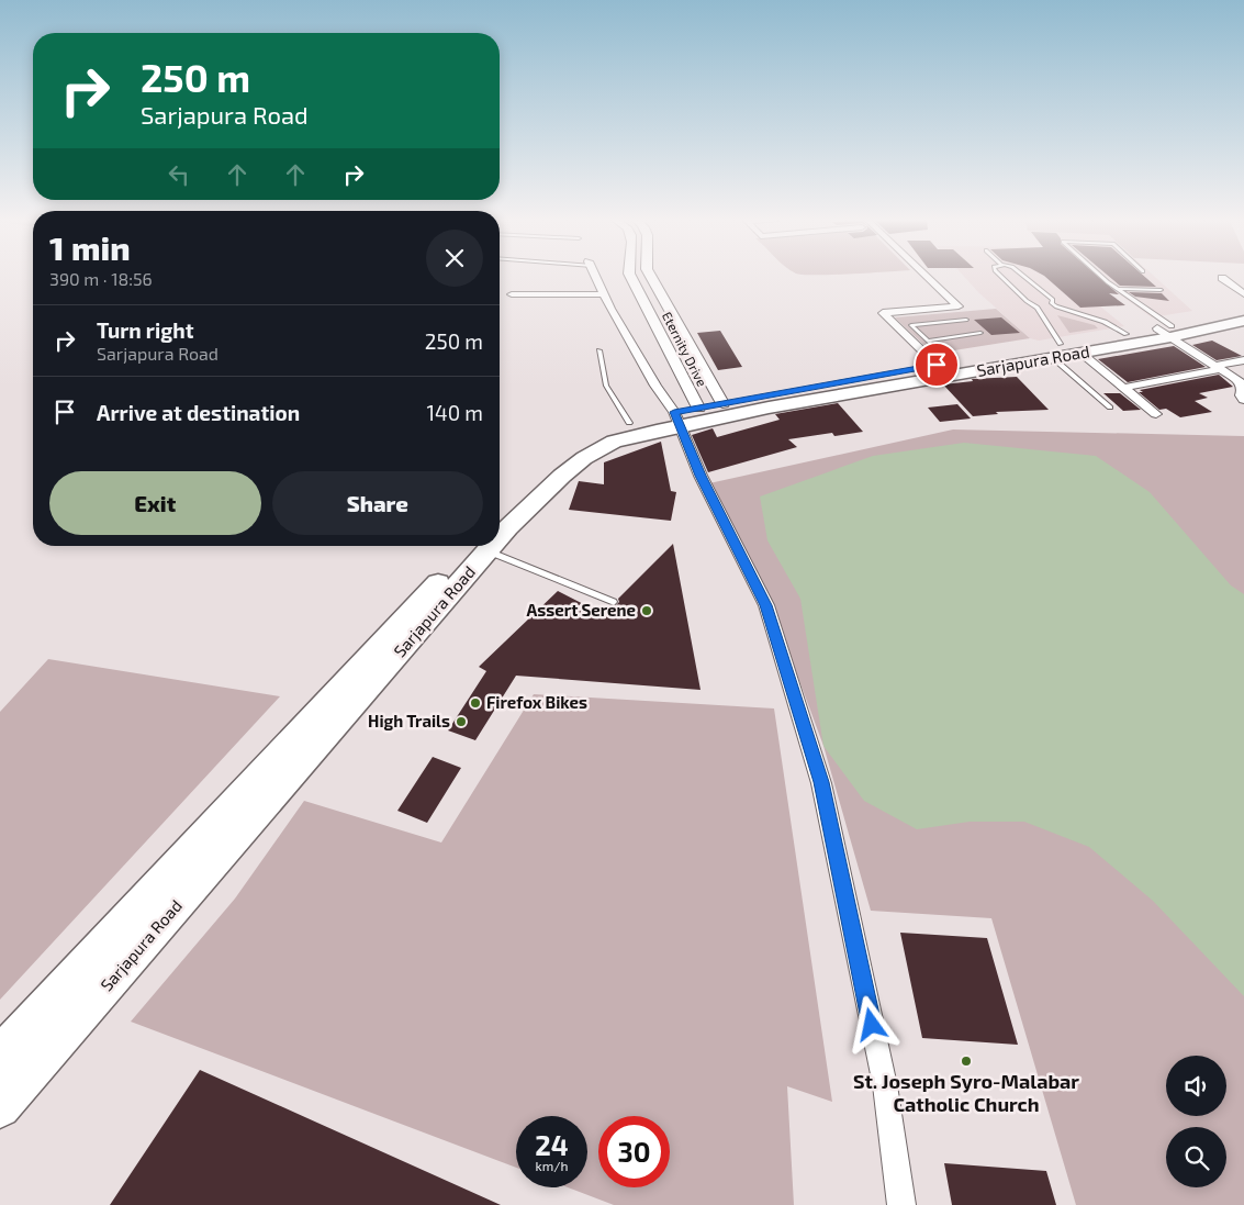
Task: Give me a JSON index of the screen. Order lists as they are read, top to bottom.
{
  "streets": {
    "main road": ["Sarjapura Road"],
    "street": ["Eternity Drive"]
  },
  "crossings": [
    ["Eternity Drive", "Sarjapura Road"]
  ],
  "places": [
    "Assert Serene",
    "Firefox Bikes",
    "High Trails",
    "St. Joseph Syro-Malabar Catholic Church"
  ],
  "page": {
    "turn": ["250 m", "Sarjapura Road"],
    "heading": ["1 min", "390 m · 18:56"],
    "list": [
      {
        "name": "Turn right",
        "note": "Sarjapura Road",
        "value": "250 m"
      },
      {
        "name": "Arrive at destination",
        "value": "140 m"
      }
    ],
    "buttons": ["Exit", "Share"],
    "speed": "24 km/h",
    "limit": "30"
  }
}
